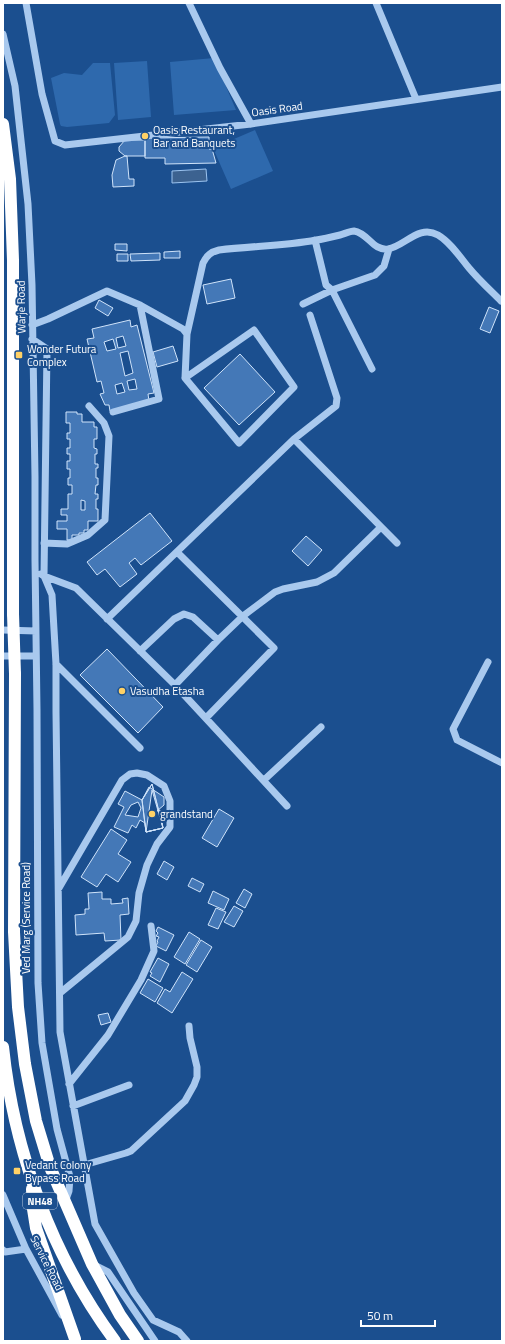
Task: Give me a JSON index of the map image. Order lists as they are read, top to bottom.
{
  "streets": {
    "highway": ["NH48"],
    "street": [
      "Oasis Road",
      "Warje Road",
      "Ved Marg (Service Road)",
      "Service Road"
    ]
  },
  "crossings": [
    ["Warje Road", "Ved Marg (Service Road)"],
    ["Ved Marg (Service Road)", "NH48"]
  ],
  "places": {
    "other": ["Oasis Restaurant, Bar and Banquets", "Vasudha Etasha", "grandstand"],
    "transit": ["Wonder Futura Complex", "Vedant Colony Bypass Road"]
  },
  "scale_bar": "50 m"
}
